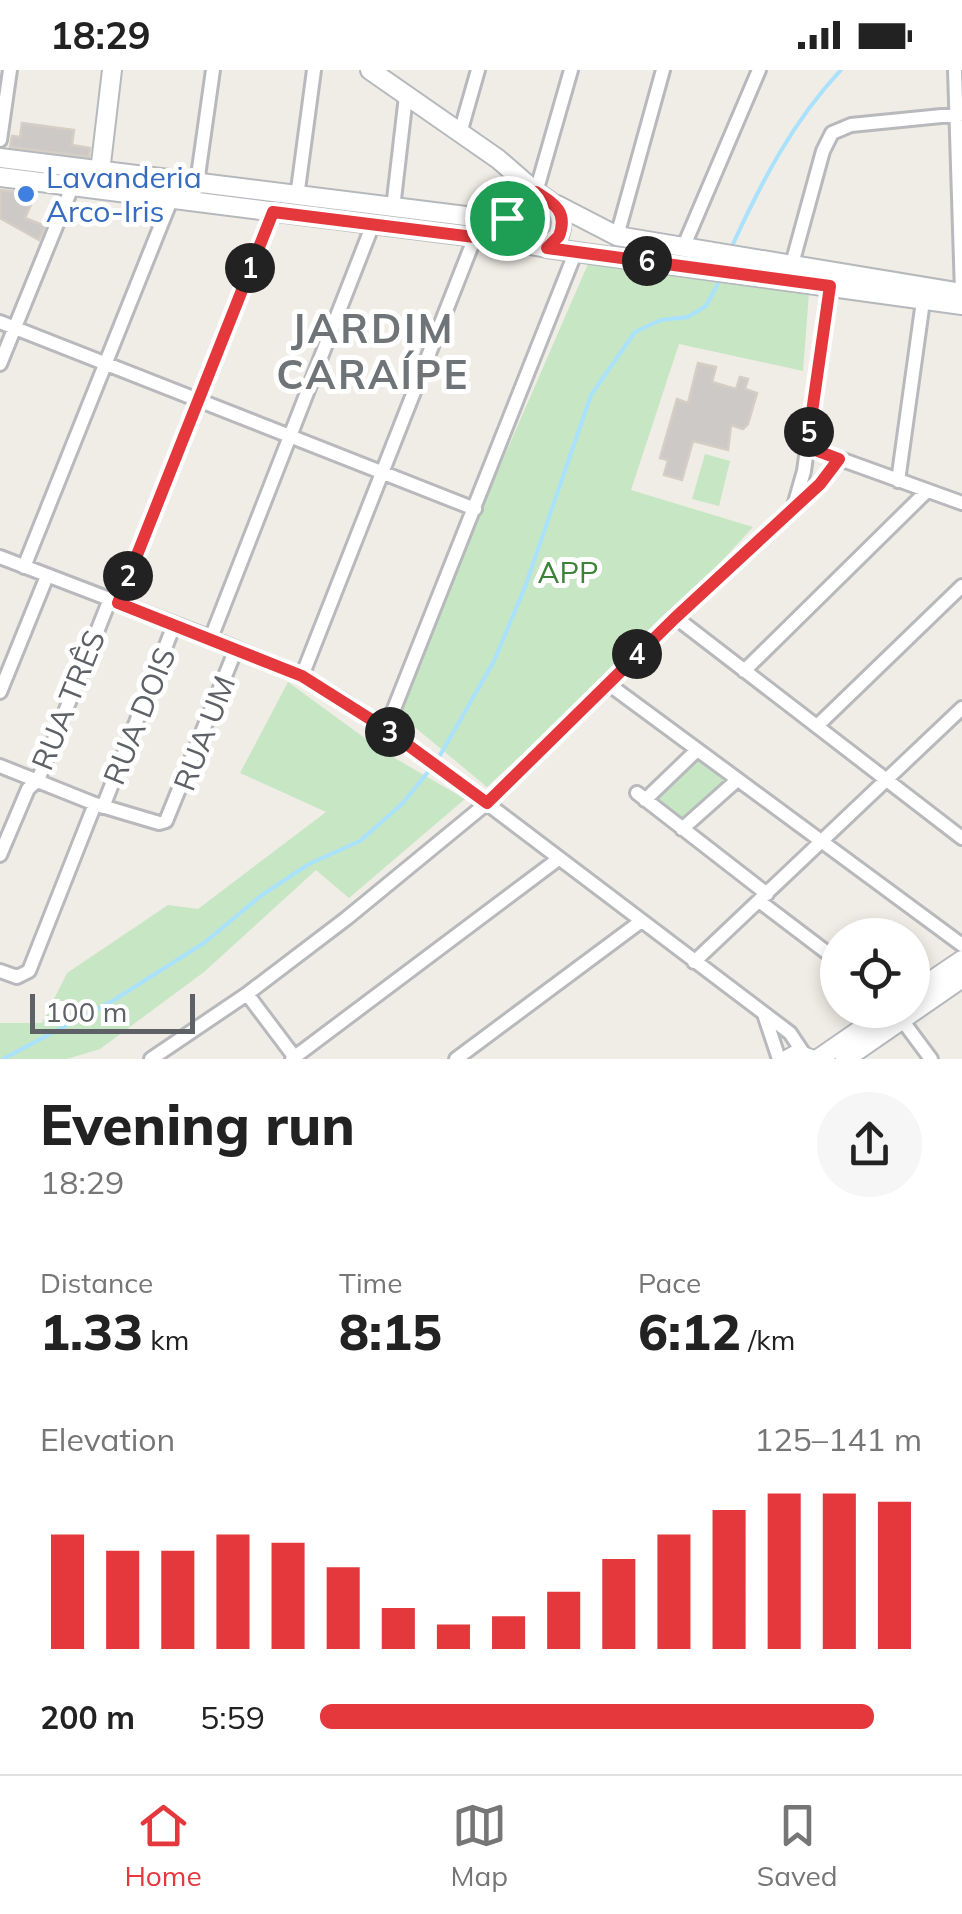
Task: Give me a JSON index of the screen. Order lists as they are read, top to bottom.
{
  "streets": {
    "street": ["RUA TRÊS", "RUA DOIS", "RUA UM"]
  },
  "crossings": [
    ["RUA DOIS", "RUA UM"]
  ],
  "districts": ["JARDIM CARAÍPE"],
  "parks": ["APP"],
  "places": ["Lavanderia Arco-Iris"],
  "scale_bar": "100 m",
  "page": {
    "status": "18:29",
    "pins": [
      "6",
      "1",
      "5",
      "2",
      "4",
      "3"
    ],
    "scale": "100 m",
    "heading": ["Evening run", "18:29"],
    "stats": [
      ["Distance", "1.33 km"],
      ["Time", "8:15"],
      ["Pace", "6:12 /km"]
    ],
    "chart": ["Elevation", "125–141 m"],
    "list": [
      {
        "name": "200 m",
        "note": "5:59"
      }
    ],
    "tabs": ["Home", "Map", "Saved"]
  }
}
